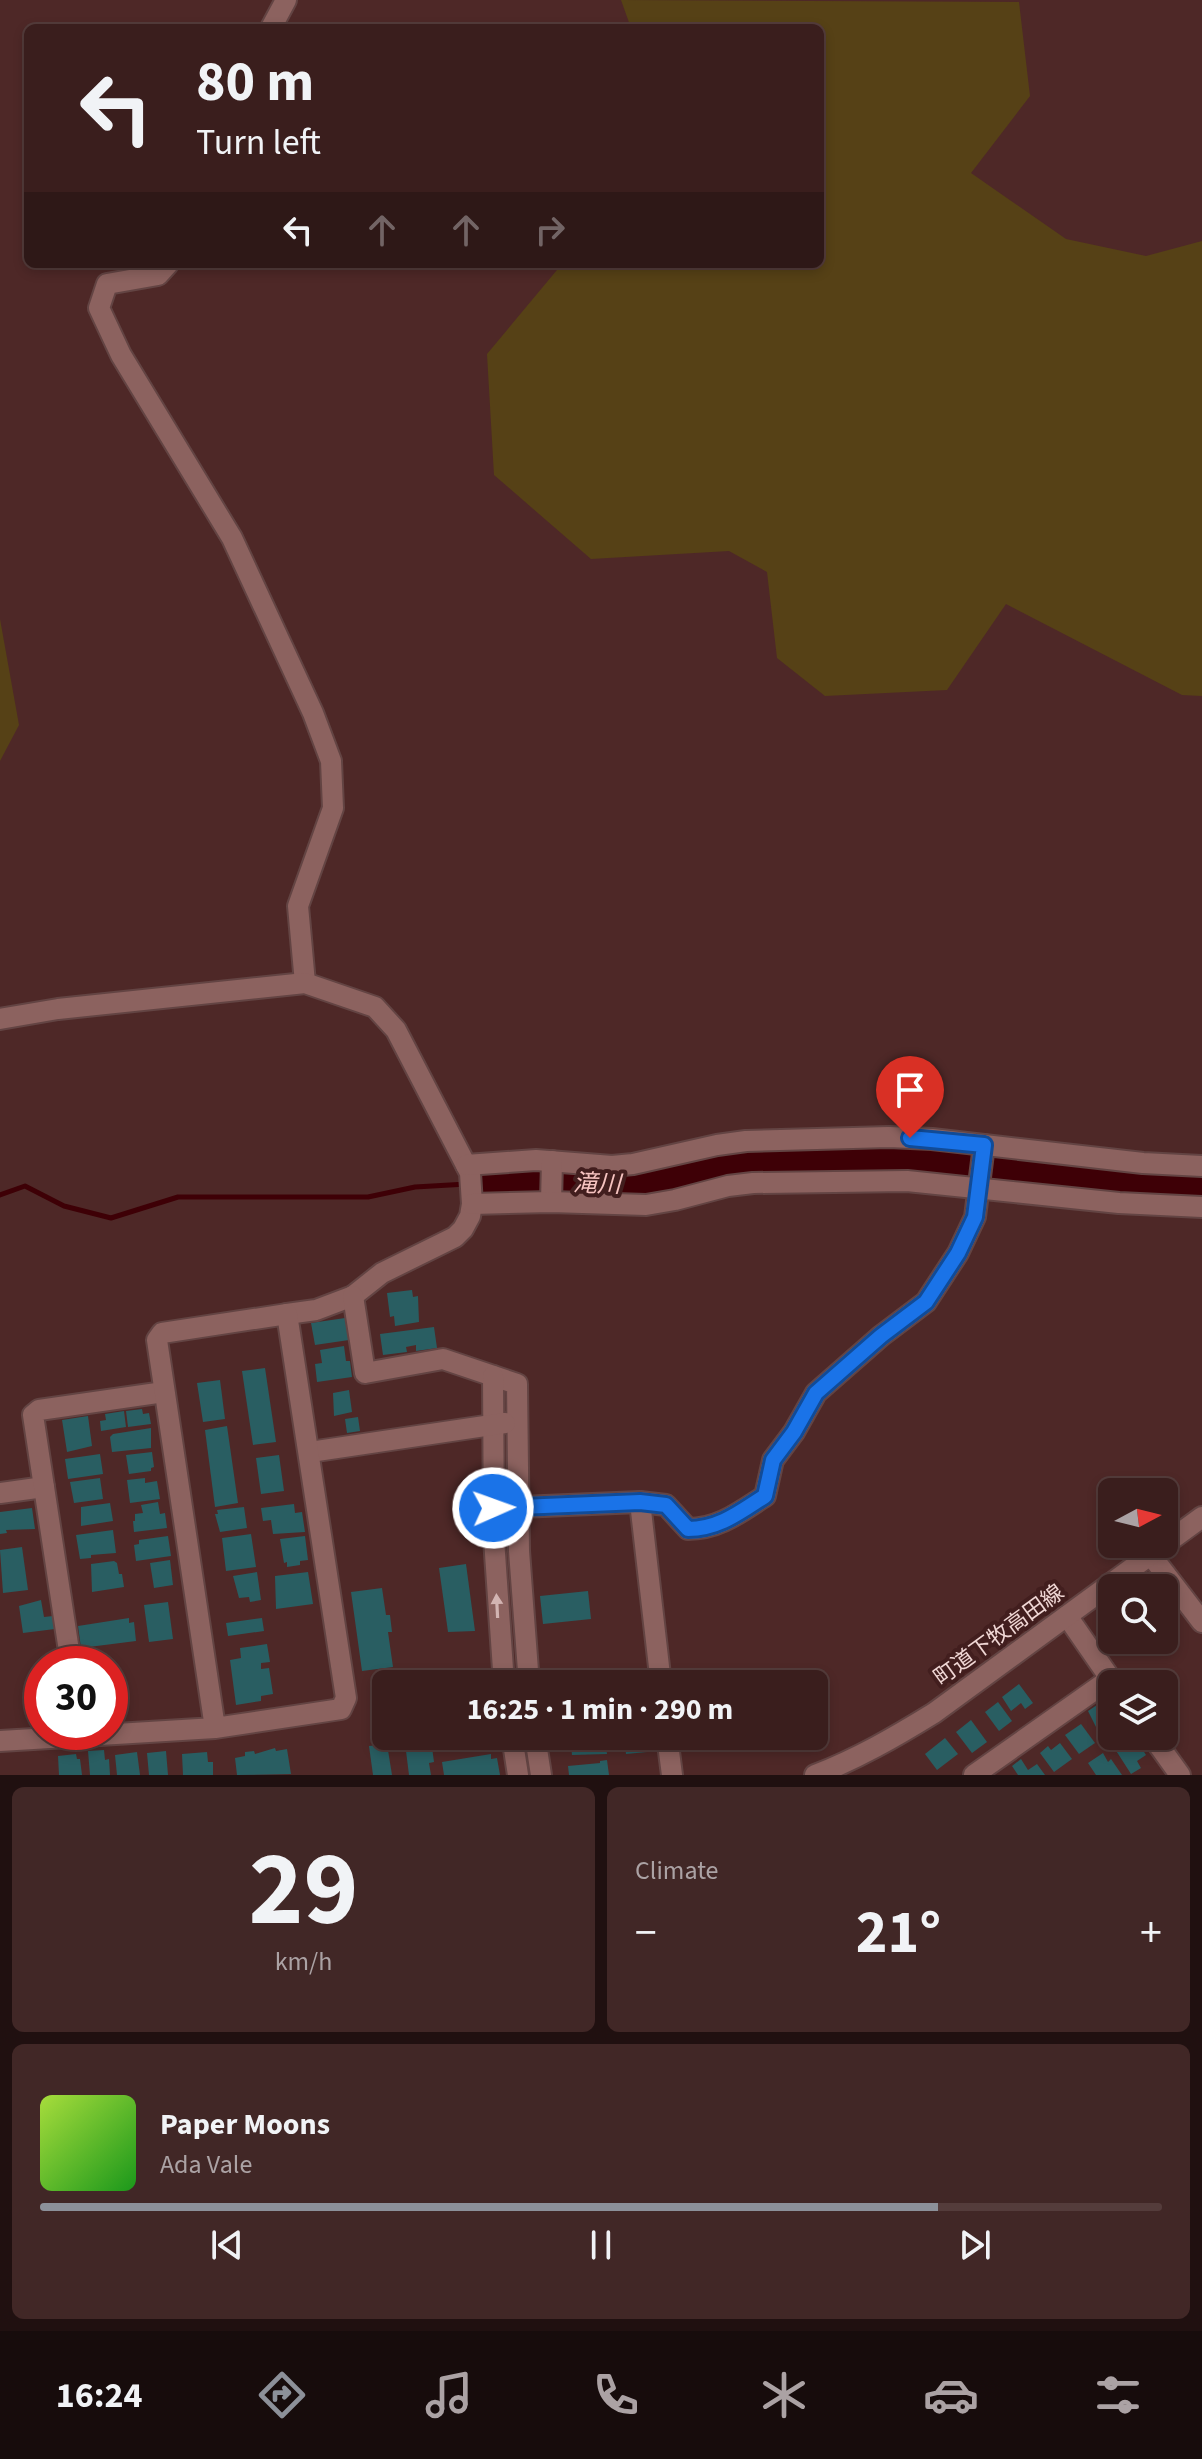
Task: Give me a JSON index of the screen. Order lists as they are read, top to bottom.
{
  "streets": {
    "street": ["町道下牧高田線"]
  },
  "water": ["滝川"],
  "north": "right",
  "page": {
    "turn": ["80 m", "Turn left"],
    "limit": "30",
    "trip": "16:25 · 1 min · 290 m",
    "tile": [
      ["29", "km/h"],
      "Climate"
    ],
    "heat": ["−", "21°", "+"],
    "song": ["Paper Moons", "Ada Vale"],
    "tabs": "16:24"
  }
}
